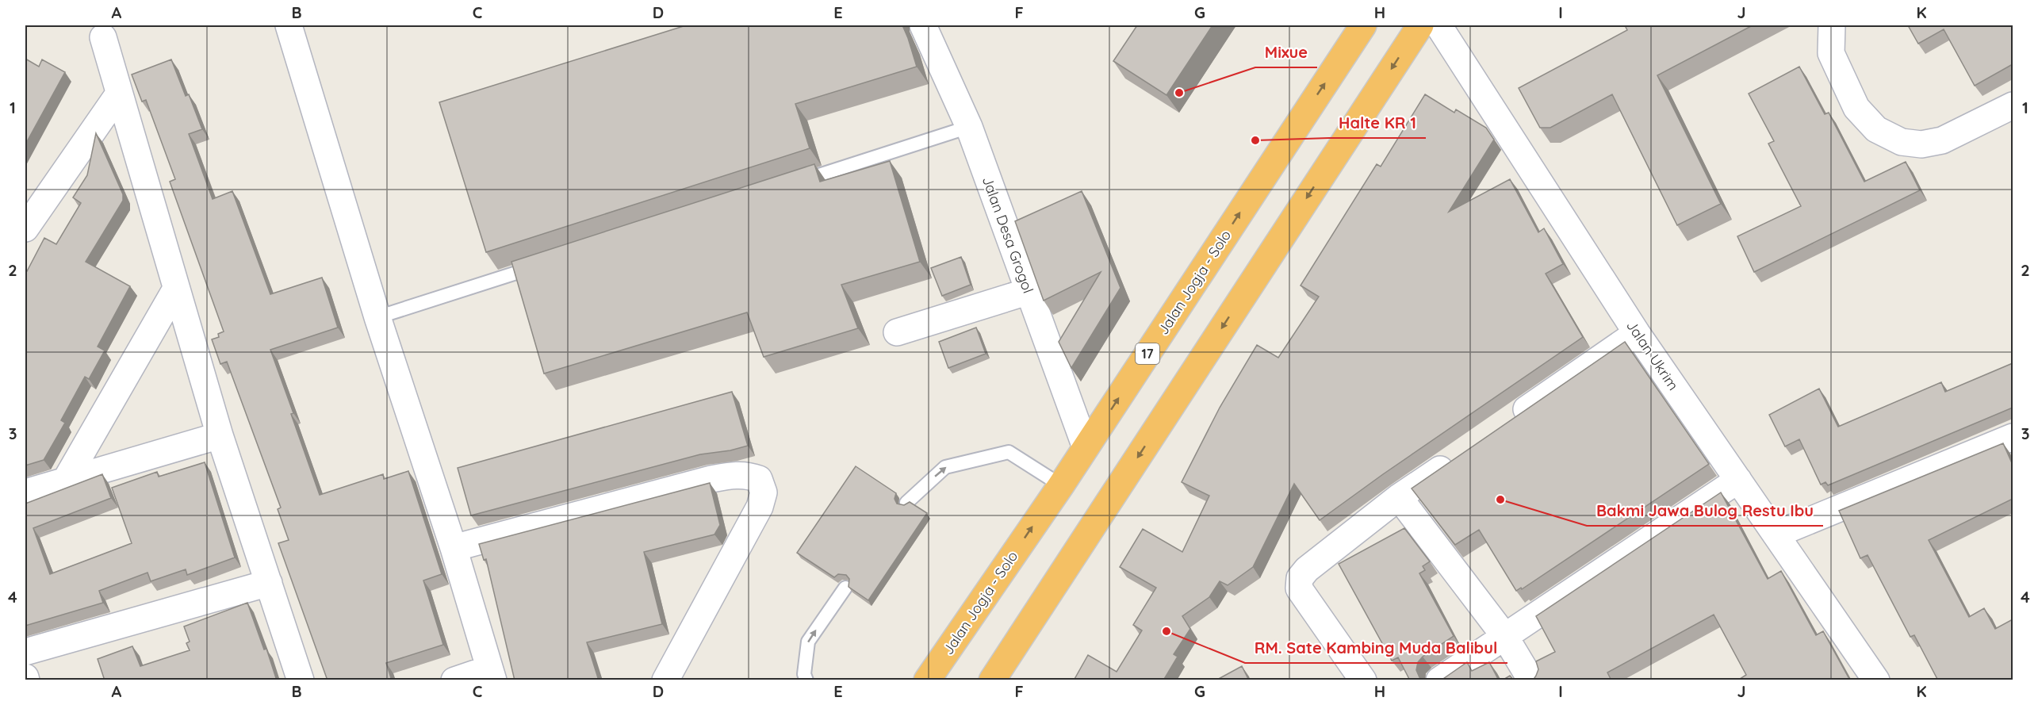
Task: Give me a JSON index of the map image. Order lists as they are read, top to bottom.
{
  "streets": {
    "highway": ["Jalan Jogja - Solo", "17"],
    "street": ["Jalan Desa Grogol", "Jalan Ukrim"]
  },
  "crossings": [
    ["Jalan Desa Grogol", "Jalan Jogja - Solo"]
  ],
  "places": [
    "Mixue",
    "Halte KR 1",
    "Bakmi Jawa Bulog Restu Ibu",
    "RM. Sate Kambing Muda Balibul"
  ],
  "grid": {
    "columns": [
      "A",
      "B",
      "C",
      "D",
      "E",
      "F",
      "G",
      "H",
      "I",
      "J",
      "K"
    ],
    "rows": [
      "1",
      "2",
      "3",
      "4"
    ]
  }
}
